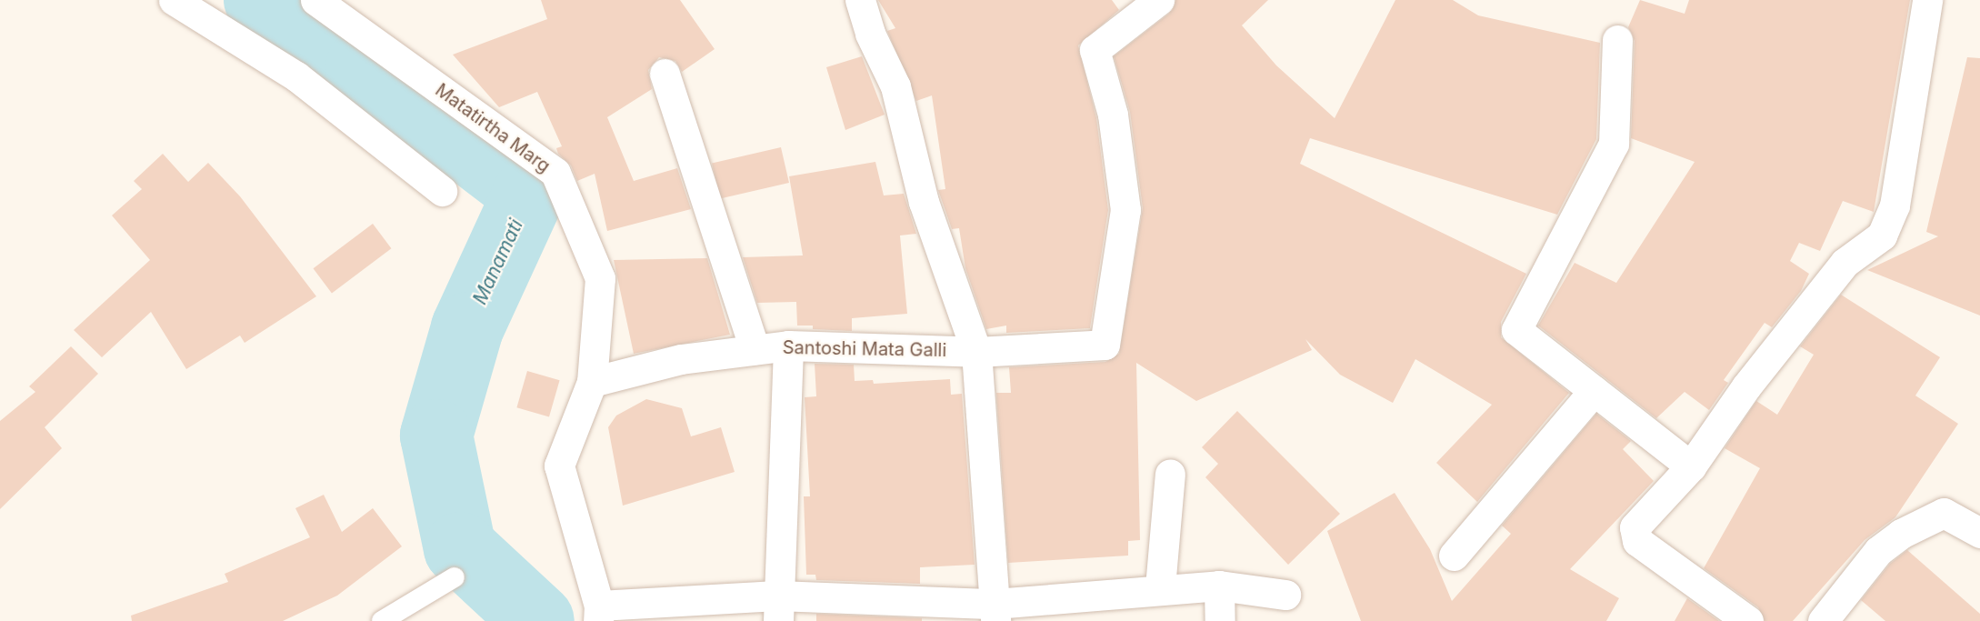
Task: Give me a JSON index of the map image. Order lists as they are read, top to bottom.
{
  "streets": {
    "street": ["Matatirtha Marg", "Santoshi Mata Galli"]
  },
  "crossings": [
    ["Matatirtha Marg", "Santoshi Mata Galli"]
  ],
  "water": ["Manamati"]
}
